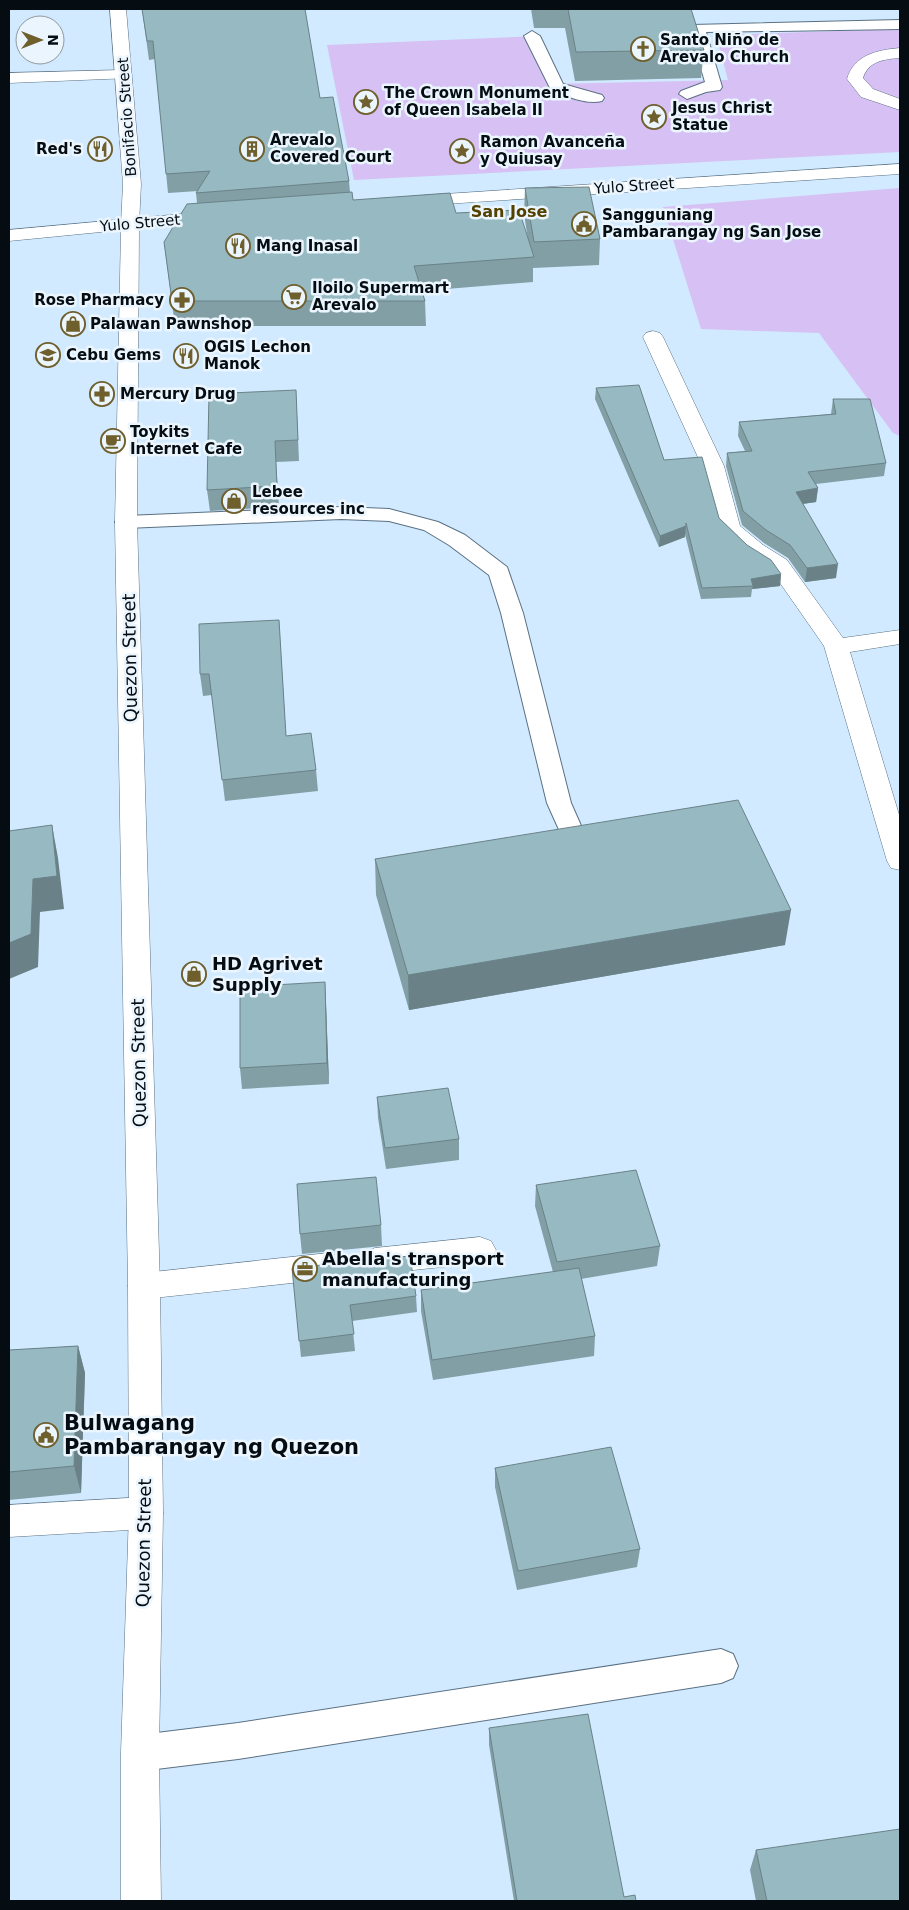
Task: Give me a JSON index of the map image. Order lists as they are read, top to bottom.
{
  "streets": {
    "main road": ["Bonifacio Street", "Yulo Street", "Quezon Street"]
  },
  "crossings": [
    ["Bonifacio Street", "Yulo Street"],
    ["Bonifacio Street", "Quezon Street"],
    ["Yulo Street", "Quezon Street"]
  ],
  "districts": ["San Jose"],
  "places": {
    "church": ["Santo Niño de Arevalo Church"],
    "place": ["The Crown Monument of Queen Isabela II", "Jesus Christ Statue", "Ramon Avanceña y Quiusay"],
    "restaurant": ["Red's", "Mang Inasal", "OGIS Lechon Manok"],
    "building": ["Arevalo Covered Court"],
    "public building": ["Sangguniang Pambarangay ng San Jose", "Bulwagang Pambarangay ng Quezon"],
    "supermarket": ["Iloilo Supermart Arevalo"],
    "pharmacy": ["Rose Pharmacy", "Mercury Drug"],
    "shop": ["Palawan Pawnshop", "Lebee resources inc", "HD Agrivet Supply"],
    "school or university": ["Cebu Gems"],
    "cafe": ["Toykits Internet Cafe"],
    "office": ["Abella's transport manufacturing"]
  },
  "north": "right"
}
